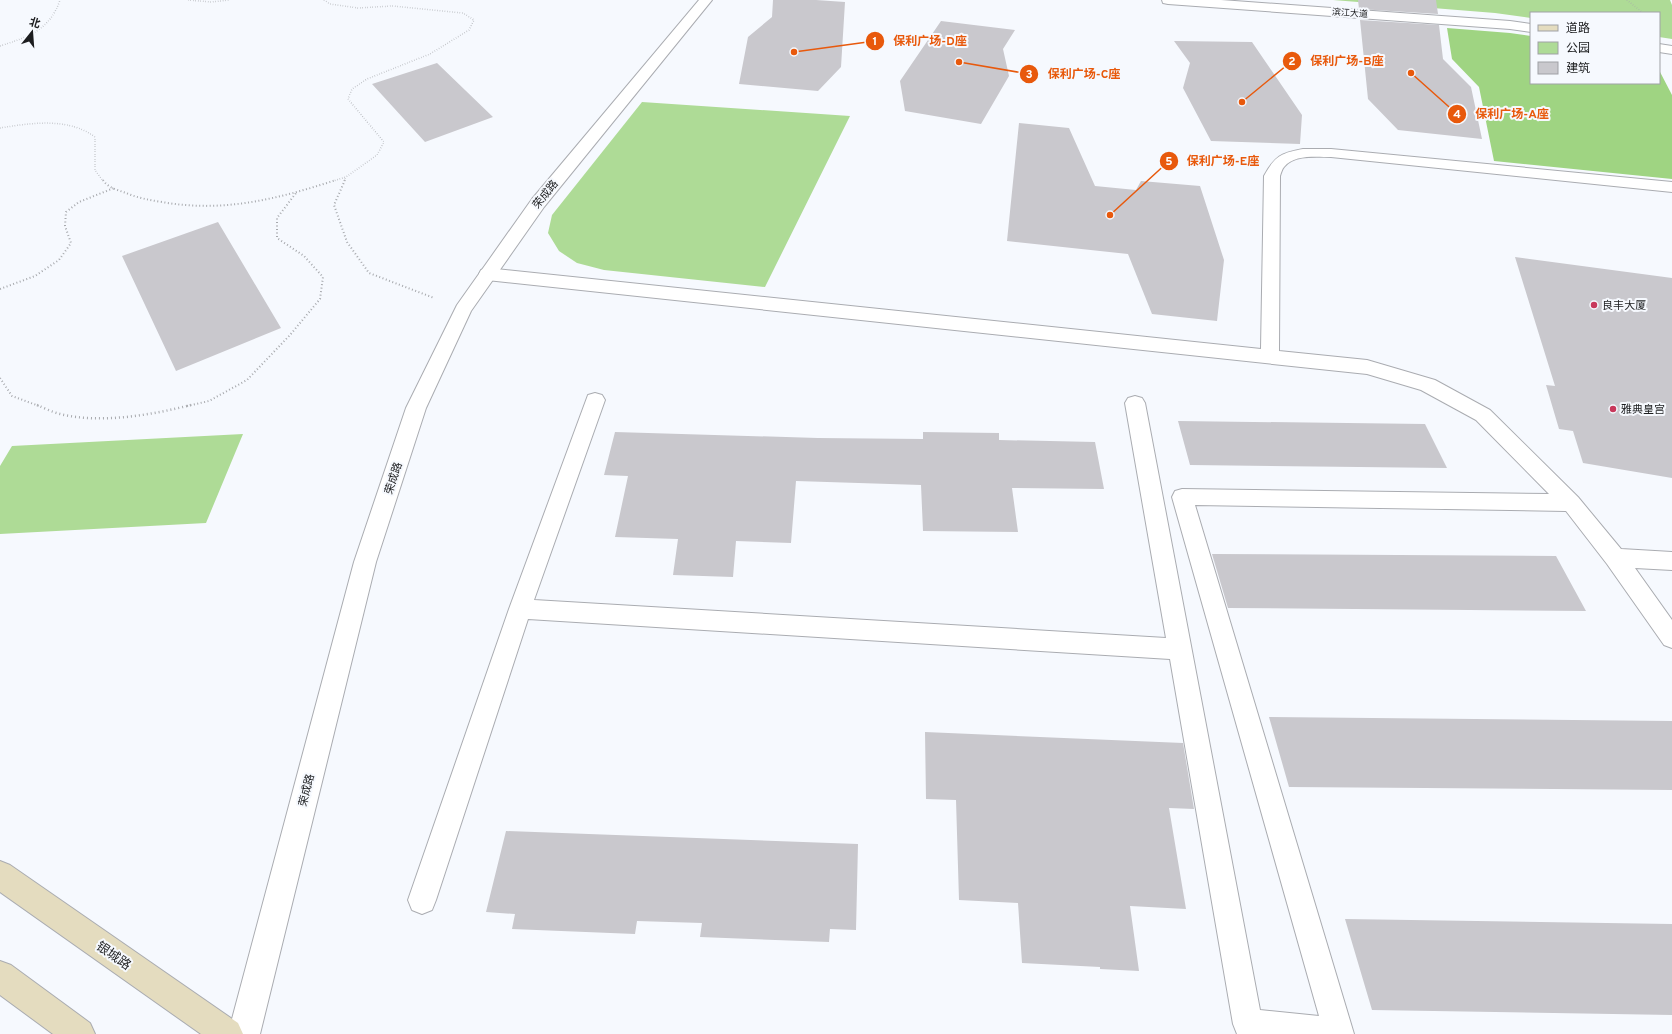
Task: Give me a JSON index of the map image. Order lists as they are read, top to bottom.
{
  "streets": {
    "main road": ["银城路"],
    "street": ["滨江大道", "荣成路"]
  },
  "places": [
    "保利广场-D座",
    "保利广场-C座",
    "保利广场-A座",
    "保利广场-B座",
    "保利广场-E座",
    "良丰大厦",
    "雅典皇宫"
  ],
  "legend": ["道路", "公园", "建筑"],
  "north": "top"
}
